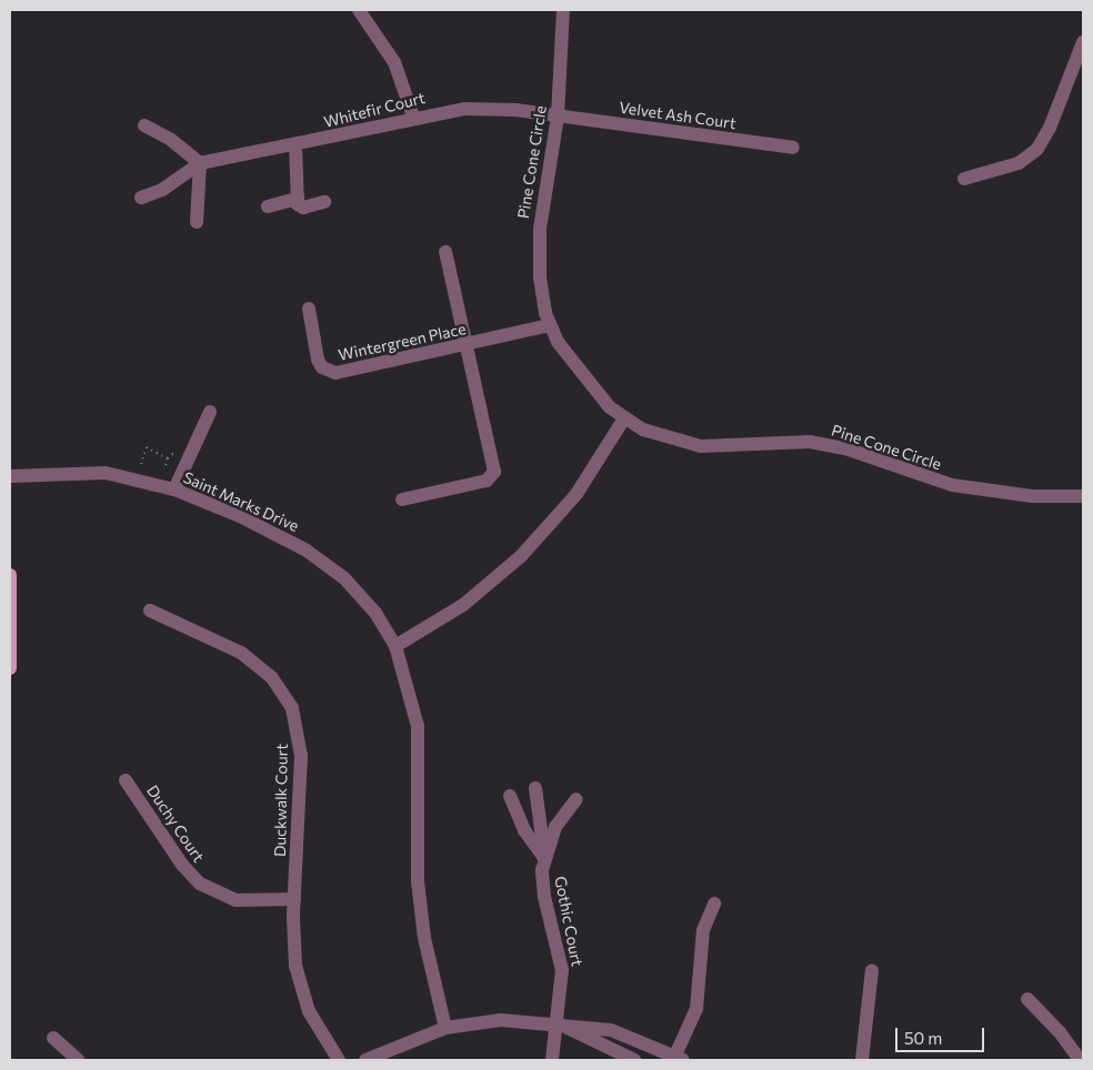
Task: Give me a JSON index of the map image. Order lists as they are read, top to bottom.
{
  "streets": {
    "street": [
      "Whitefir Court",
      "Velvet Ash Court",
      "Pine Cone Circle",
      "Wintergreen Place",
      "Saint Marks Drive",
      "Duckwalk Court",
      "Duchy Court",
      "Gothic Court"
    ]
  },
  "crossings": [
    ["Whitefir Court", "Velvet Ash Court"],
    ["Whitefir Court", "Pine Cone Circle"],
    ["Velvet Ash Court", "Pine Cone Circle"],
    ["Pine Cone Circle", "Wintergreen Place"],
    ["Duckwalk Court", "Duchy Court"]
  ],
  "scale_bar": "50 m"
}
